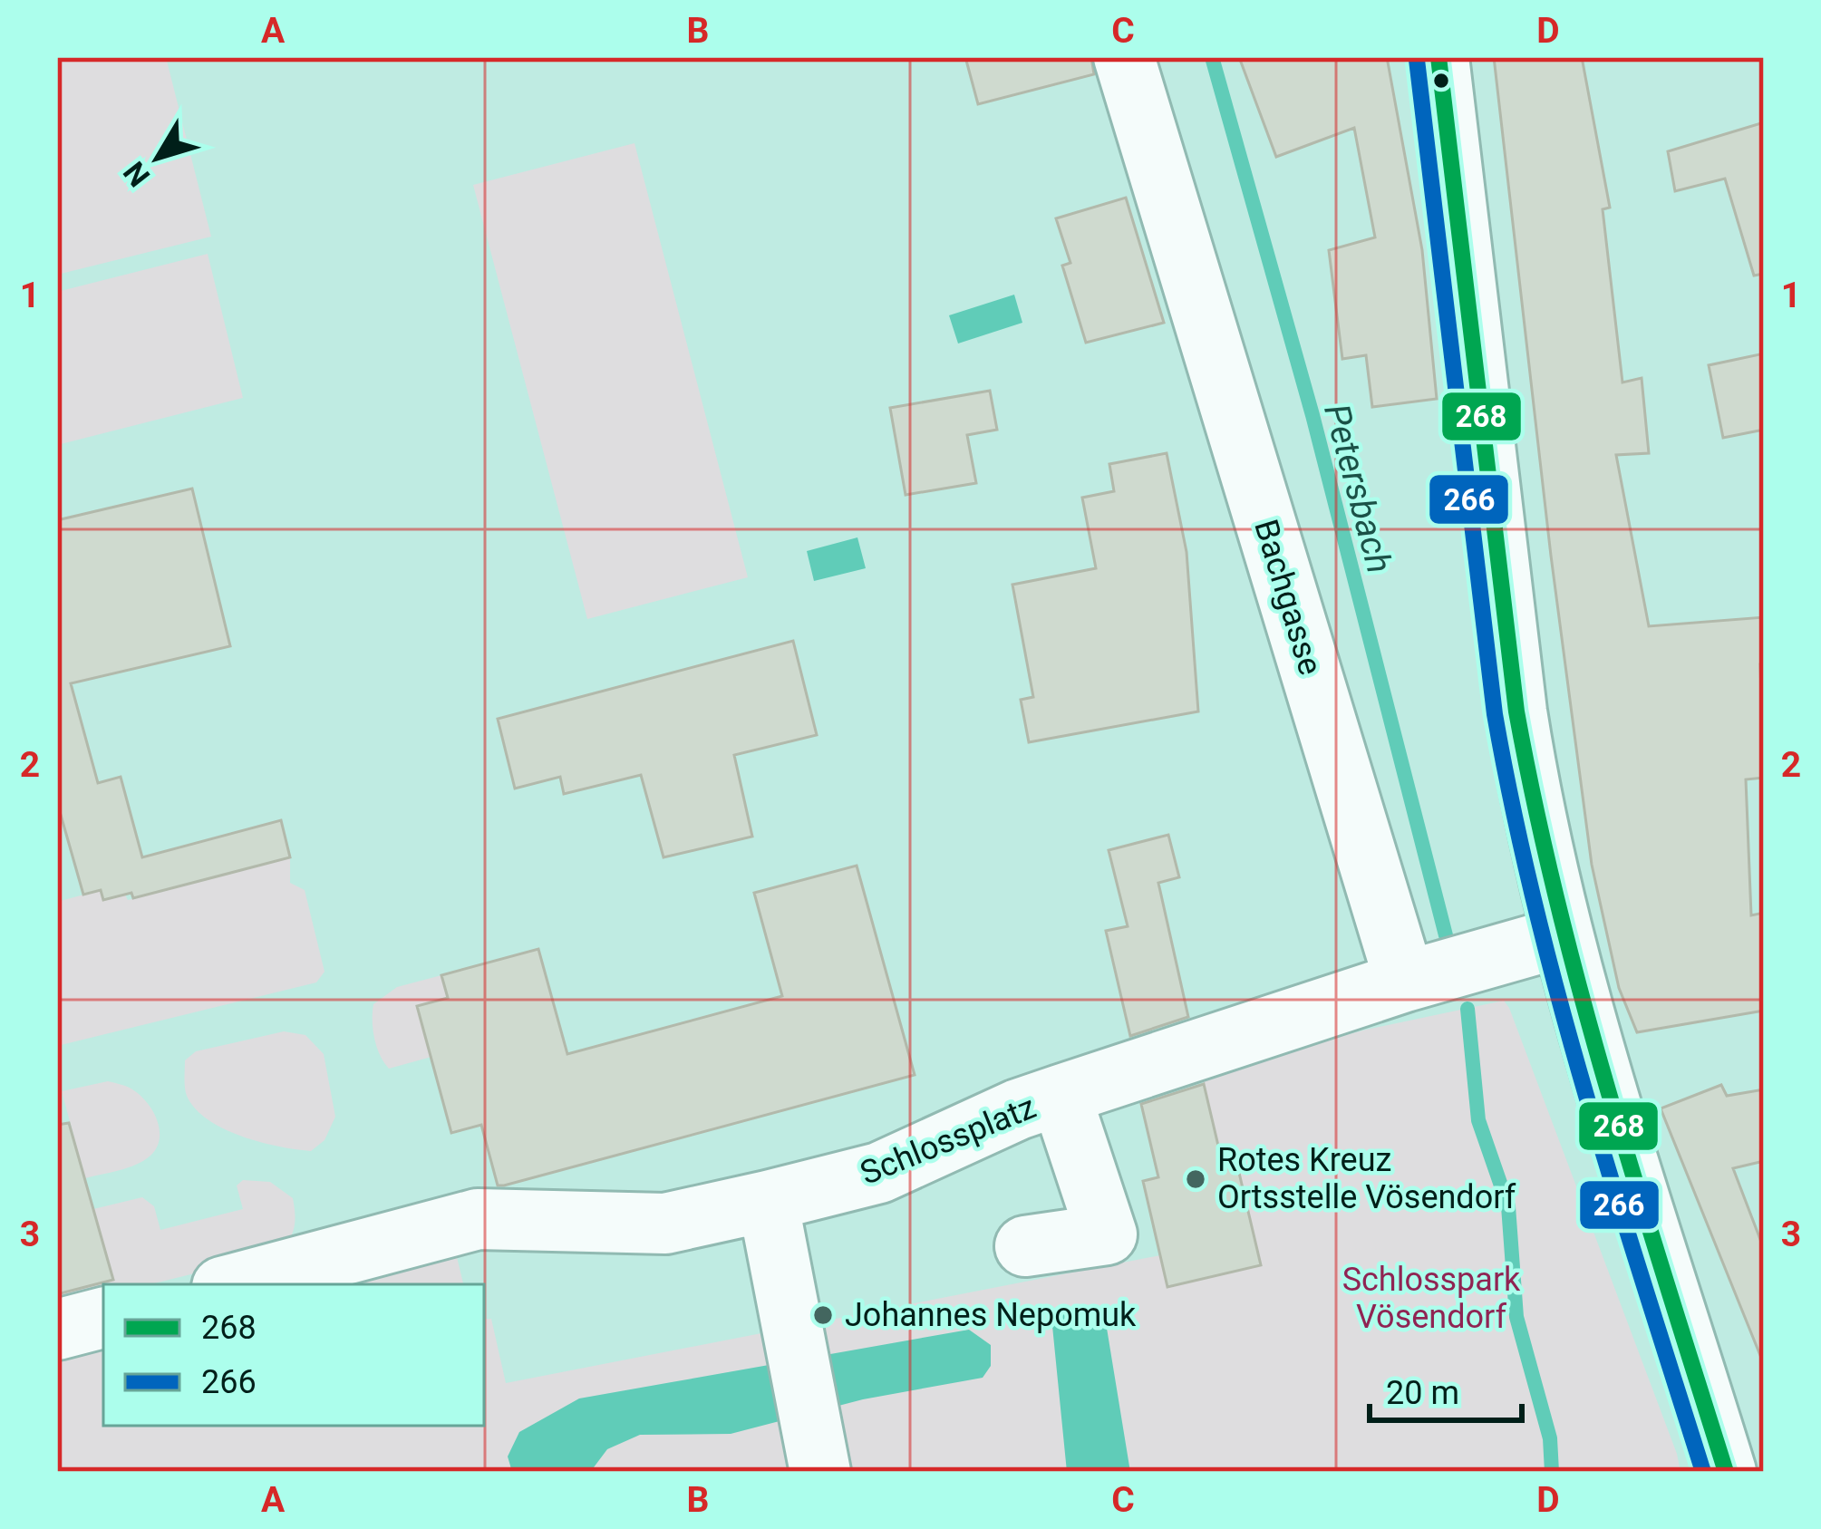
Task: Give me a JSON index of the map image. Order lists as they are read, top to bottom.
{
  "streets": {
    "street": ["Bachgasse", "Schlossplatz"]
  },
  "crossings": [
    ["Bachgasse", "Schlossplatz"]
  ],
  "water": ["Petersbach"],
  "parks": ["Schlosspark Vösendorf"],
  "places": ["Rotes Kreuz Ortsstelle Vösendorf", "Johannes Nepomuk"],
  "lines": ["transit line 268", "transit line 266"],
  "legend": ["268", "266"],
  "scale_bar": "20 m",
  "north": "bottom left",
  "grid": {
    "columns": [
      "A",
      "B",
      "C",
      "D"
    ],
    "rows": ["1", "2", "3"]
  }
}
